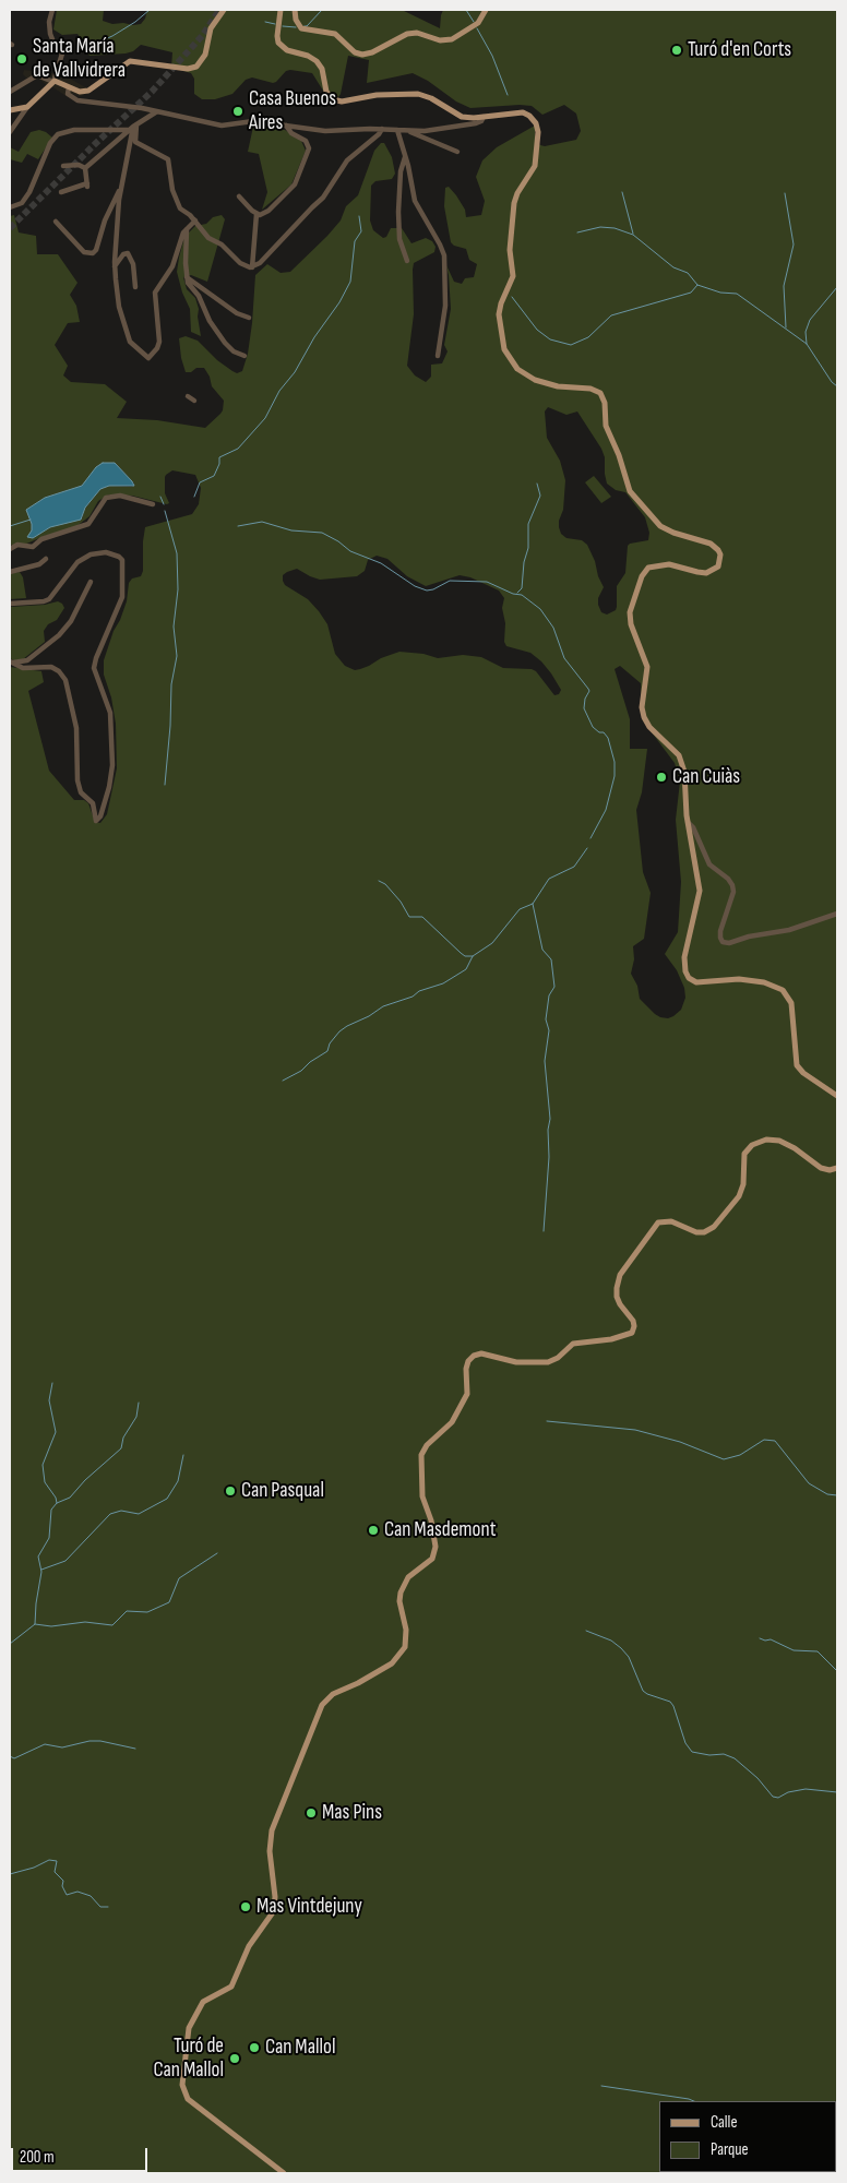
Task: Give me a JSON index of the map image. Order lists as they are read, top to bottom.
{
  "places": [
    "Turó d'en Corts",
    "Santa María de Vallvidrera",
    "Casa Buenos Aires",
    "Can Cuiàs",
    "Can Pasqual",
    "Can Masdemont",
    "Mas Pins",
    "Mas Vintdejuny",
    "Can Mallol",
    "Turó de Can Mallol"
  ],
  "legend": ["Calle", "Parque"],
  "scale_bar": "200 m"
}
